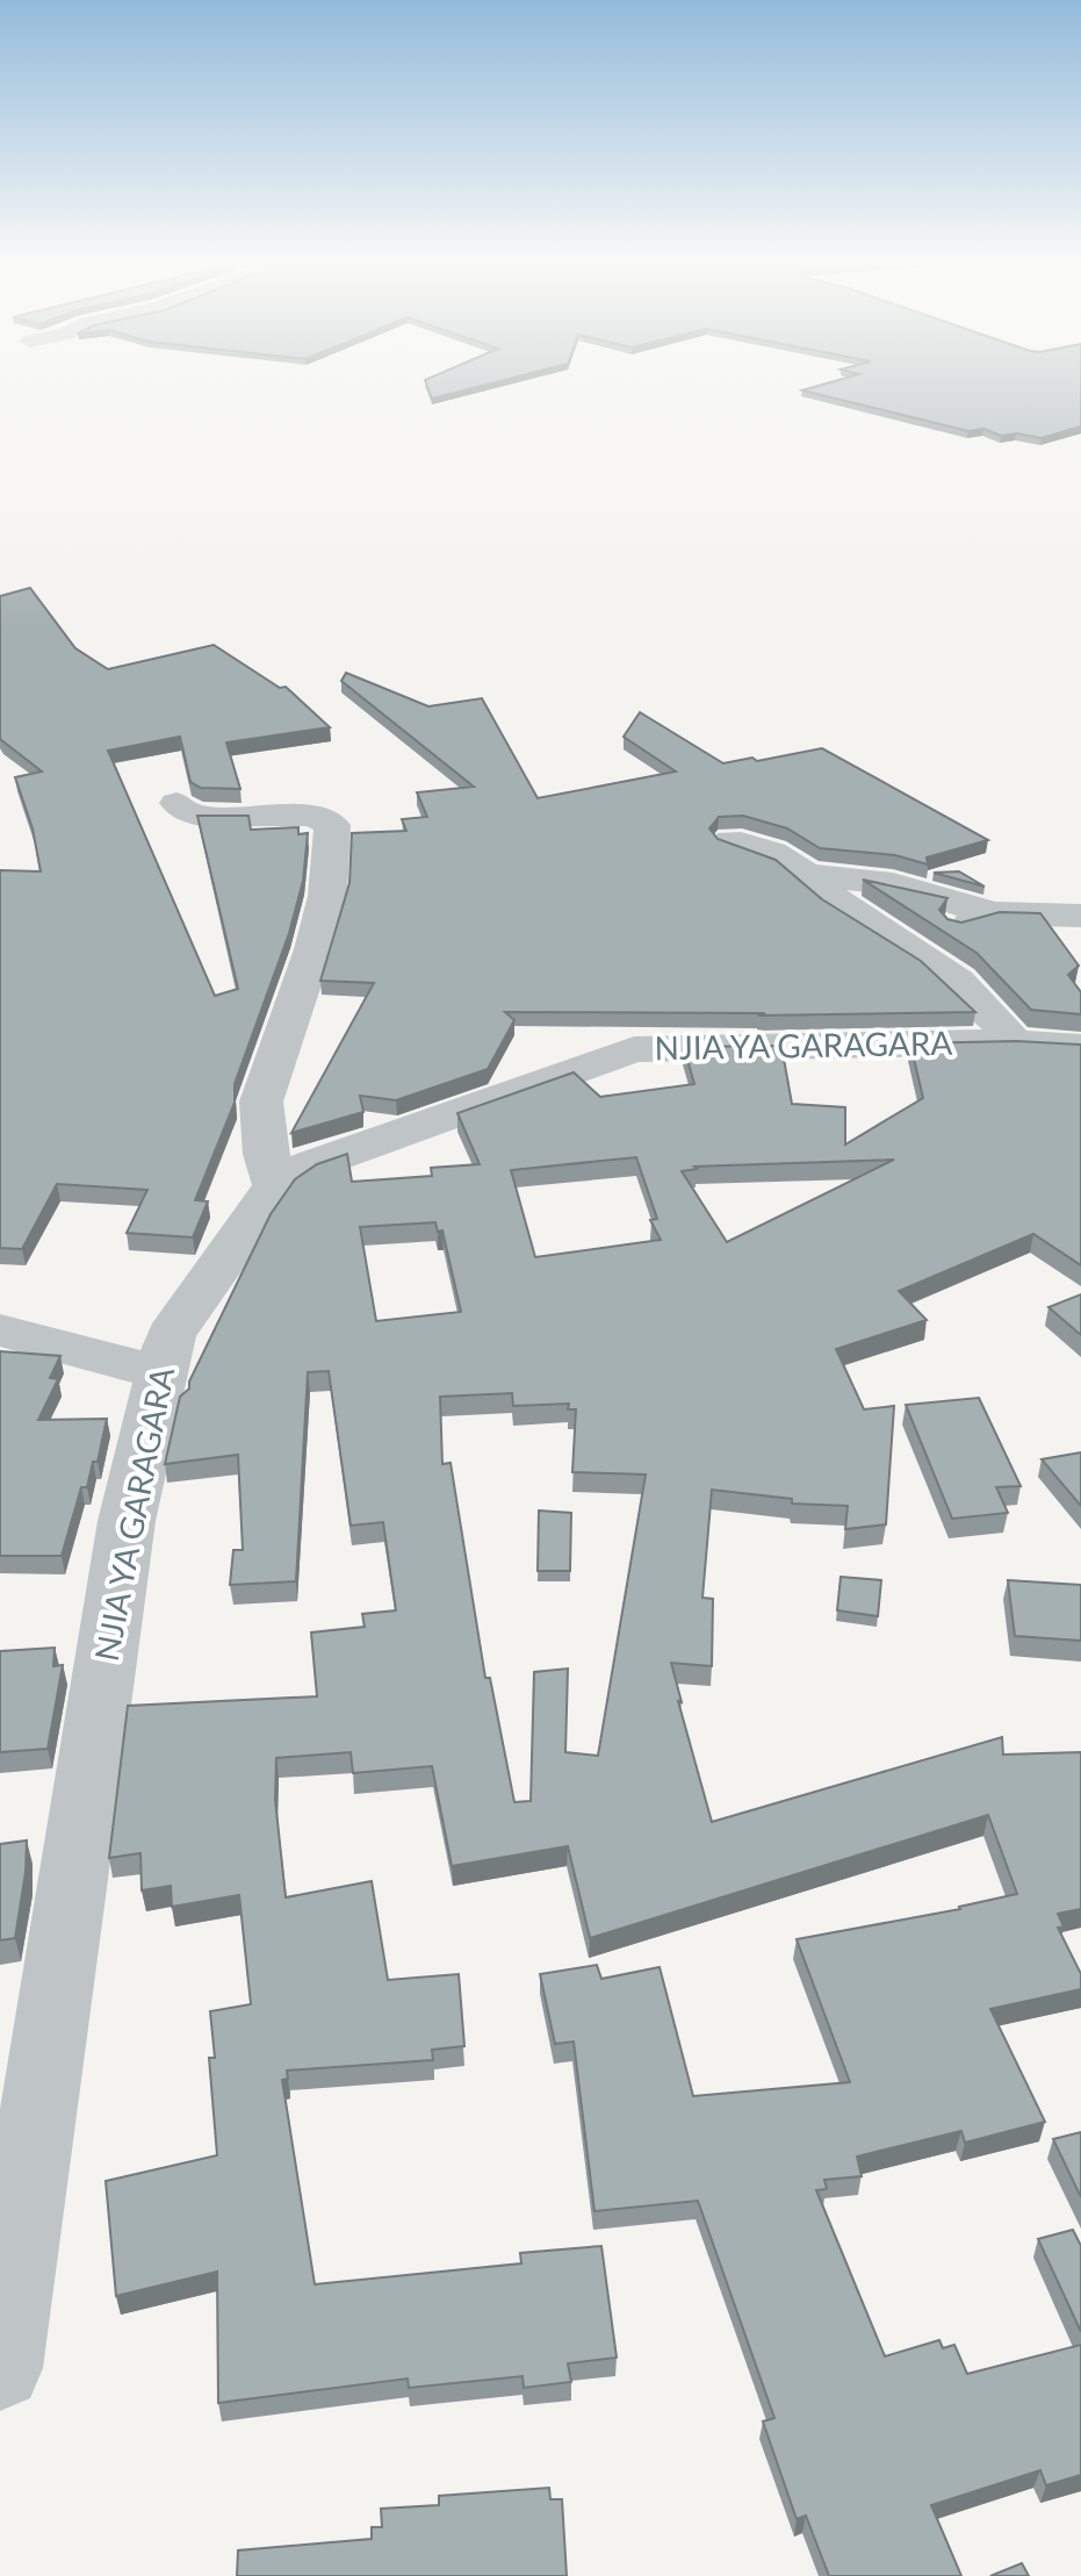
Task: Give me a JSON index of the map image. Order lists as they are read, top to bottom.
{
  "streets": {
    "street": ["NJIA YA GARAGARA"]
  }
}
